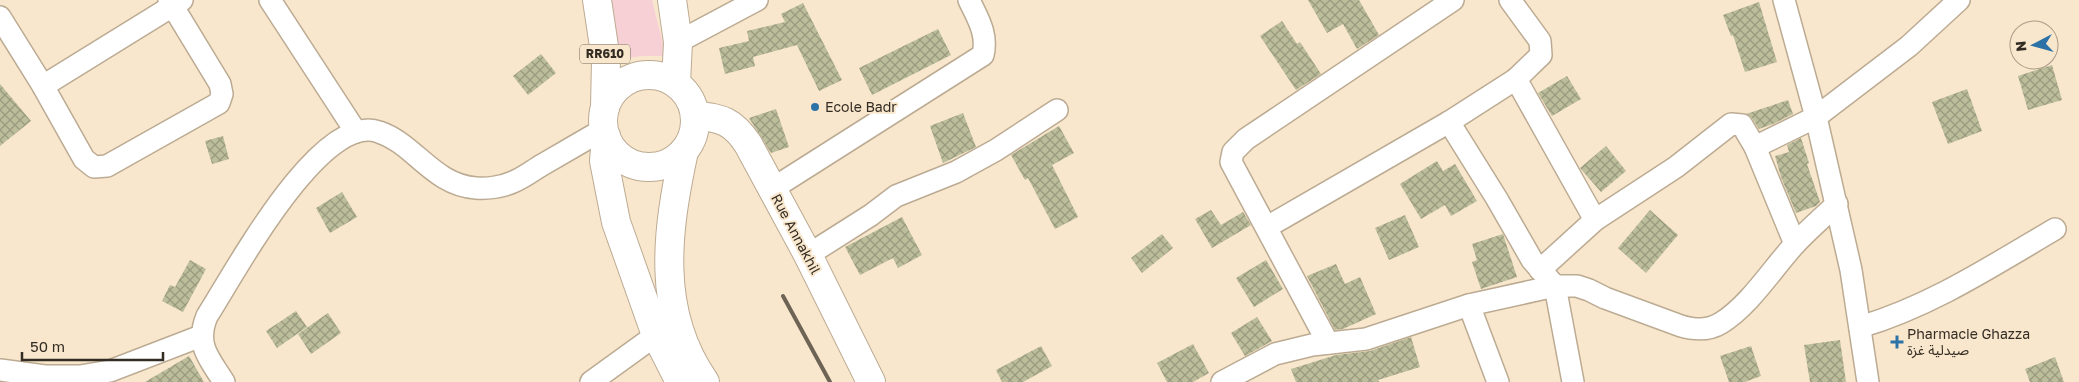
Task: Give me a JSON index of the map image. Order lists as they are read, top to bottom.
{
  "streets": {
    "main road": ["RR610", "Rue Annakhil"]
  },
  "crossings": [
    ["RR610", "Rue Annakhil"]
  ],
  "places": {
    "other": ["Ecole Badr"],
    "health": ["Pharmacie Ghazza صيدلية غزة"]
  },
  "scale_bar": "50 m",
  "north": "left"
}
